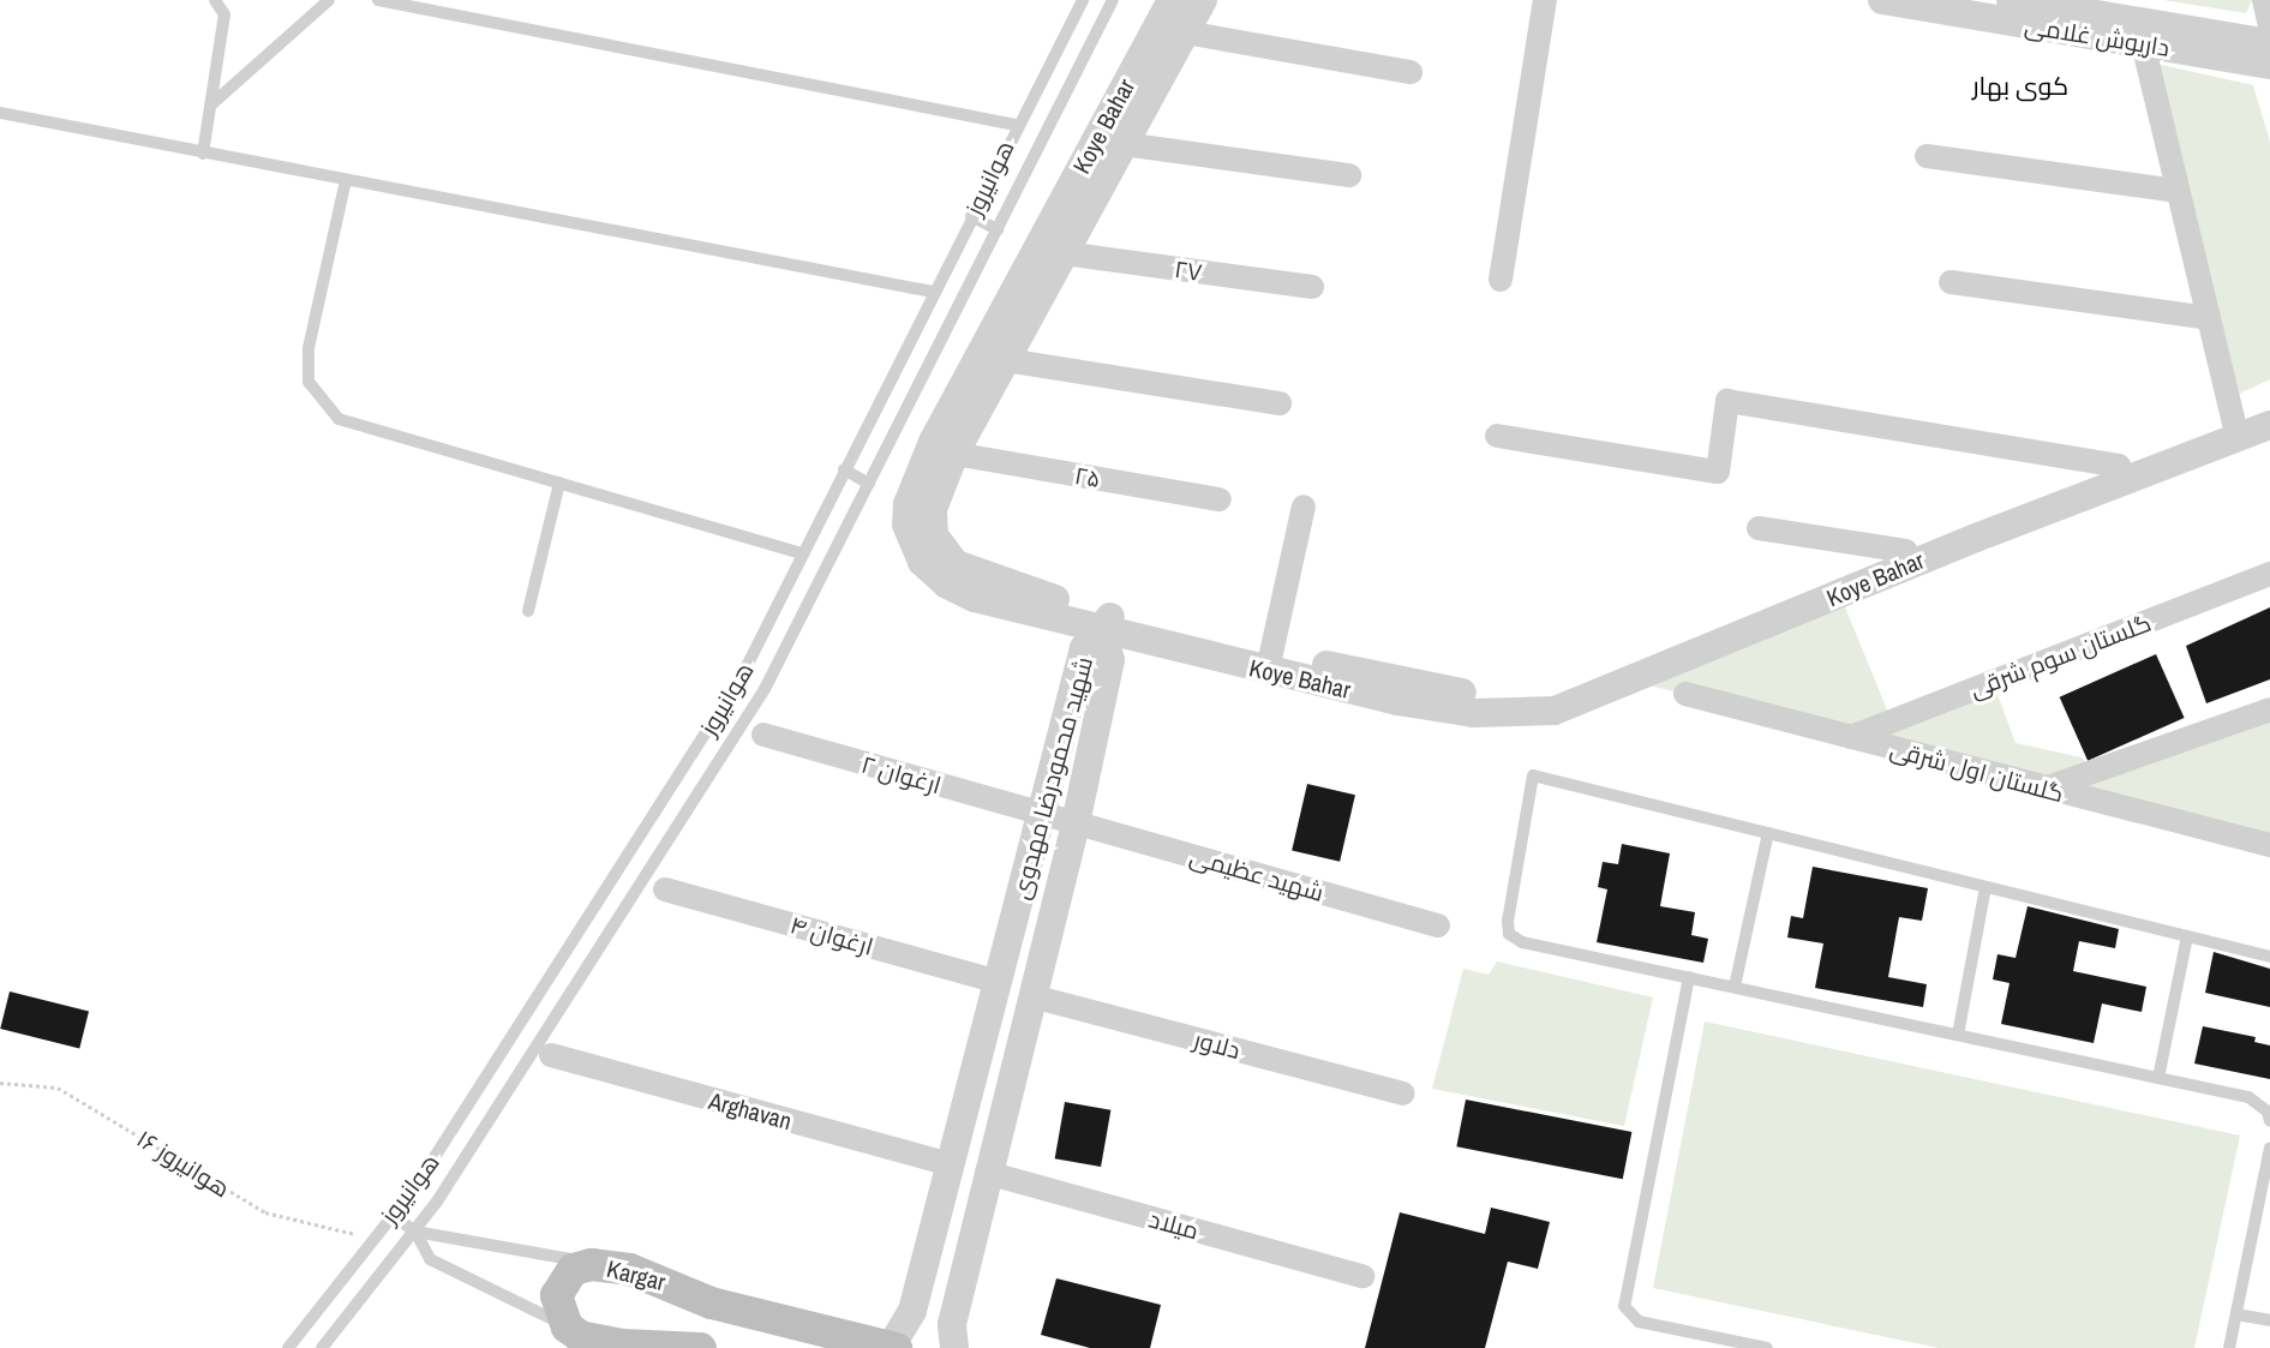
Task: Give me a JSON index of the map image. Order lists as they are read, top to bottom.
{
  "streets": {
    "main road": ["Kargar"],
    "street": [
      "داریوش غلامی",
      "Koye Bahar",
      "۲۷",
      "۲۵",
      "گلستان سوم شرقی",
      "گلستان اول شرقی",
      "ارغوان ۲",
      "شهید محمودرضا مهدوی",
      "شهید عظیمی",
      "ارغوان ۴",
      "دلاور",
      "Arghavan",
      "میلاد"
    ],
    "lane": ["هوانیروز"],
    "path": ["هوانیروز ۱۶"]
  },
  "crossings": [
    ["Koye Bahar", "۲۷"],
    ["Koye Bahar", "۲۵"],
    ["Koye Bahar", "شهید محمودرضا مهدوی"],
    ["هوانیروز", "هوانیروز ۱۶"],
    ["گلستان سوم شرقی", "گلستان اول شرقی"],
    ["ارغوان ۲", "شهید محمودرضا مهدوی"],
    ["ارغوان ۲", "شهید عظیمی"],
    ["شهید محمودرضا مهدوی", "شهید عظیمی"],
    ["شهید محمودرضا مهدوی", "ارغوان ۴"],
    ["شهید محمودرضا مهدوی", "دلاور"],
    ["شهید محمودرضا مهدوی", "Arghavan"],
    ["شهید محمودرضا مهدوی", "میلاد"],
    ["شهید محمودرضا مهدوی", "Kargar"]
  ],
  "districts": ["کوی بهار"]
}
